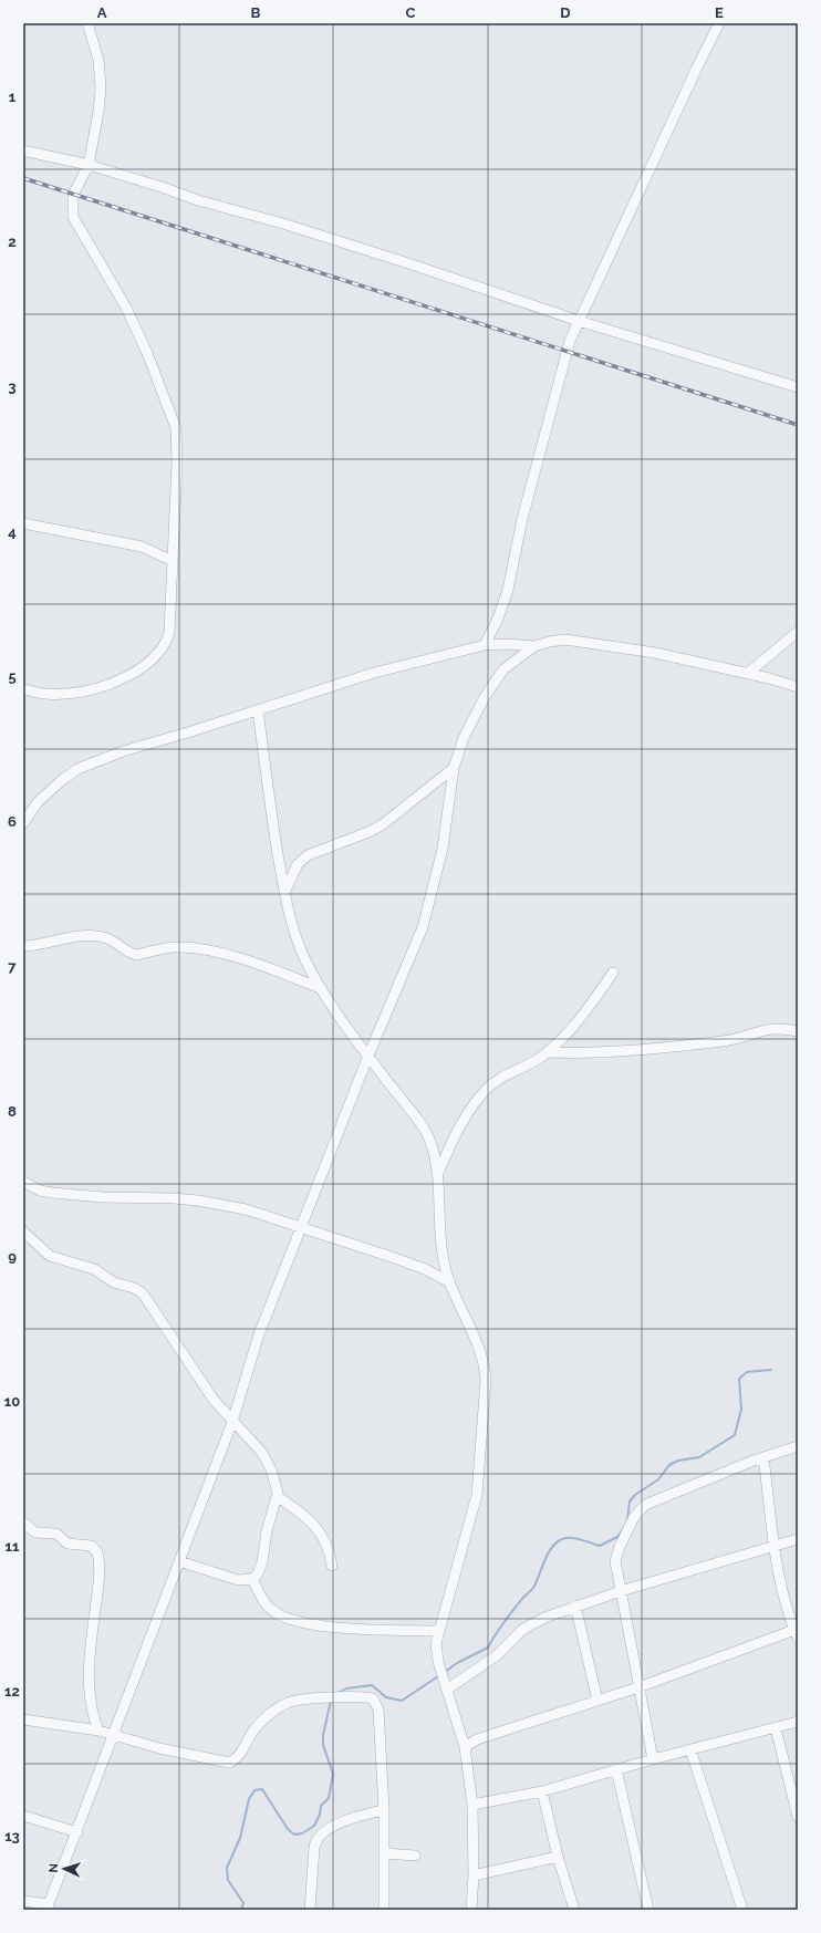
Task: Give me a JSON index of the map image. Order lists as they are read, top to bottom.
{
  "north": "left",
  "grid": {
    "columns": [
      "A",
      "B",
      "C",
      "D",
      "E"
    ],
    "rows": [
      "1",
      "2",
      "3",
      "4",
      "5",
      "6",
      "7",
      "8",
      "9",
      "10",
      "11",
      "12",
      "13"
    ]
  }
}
